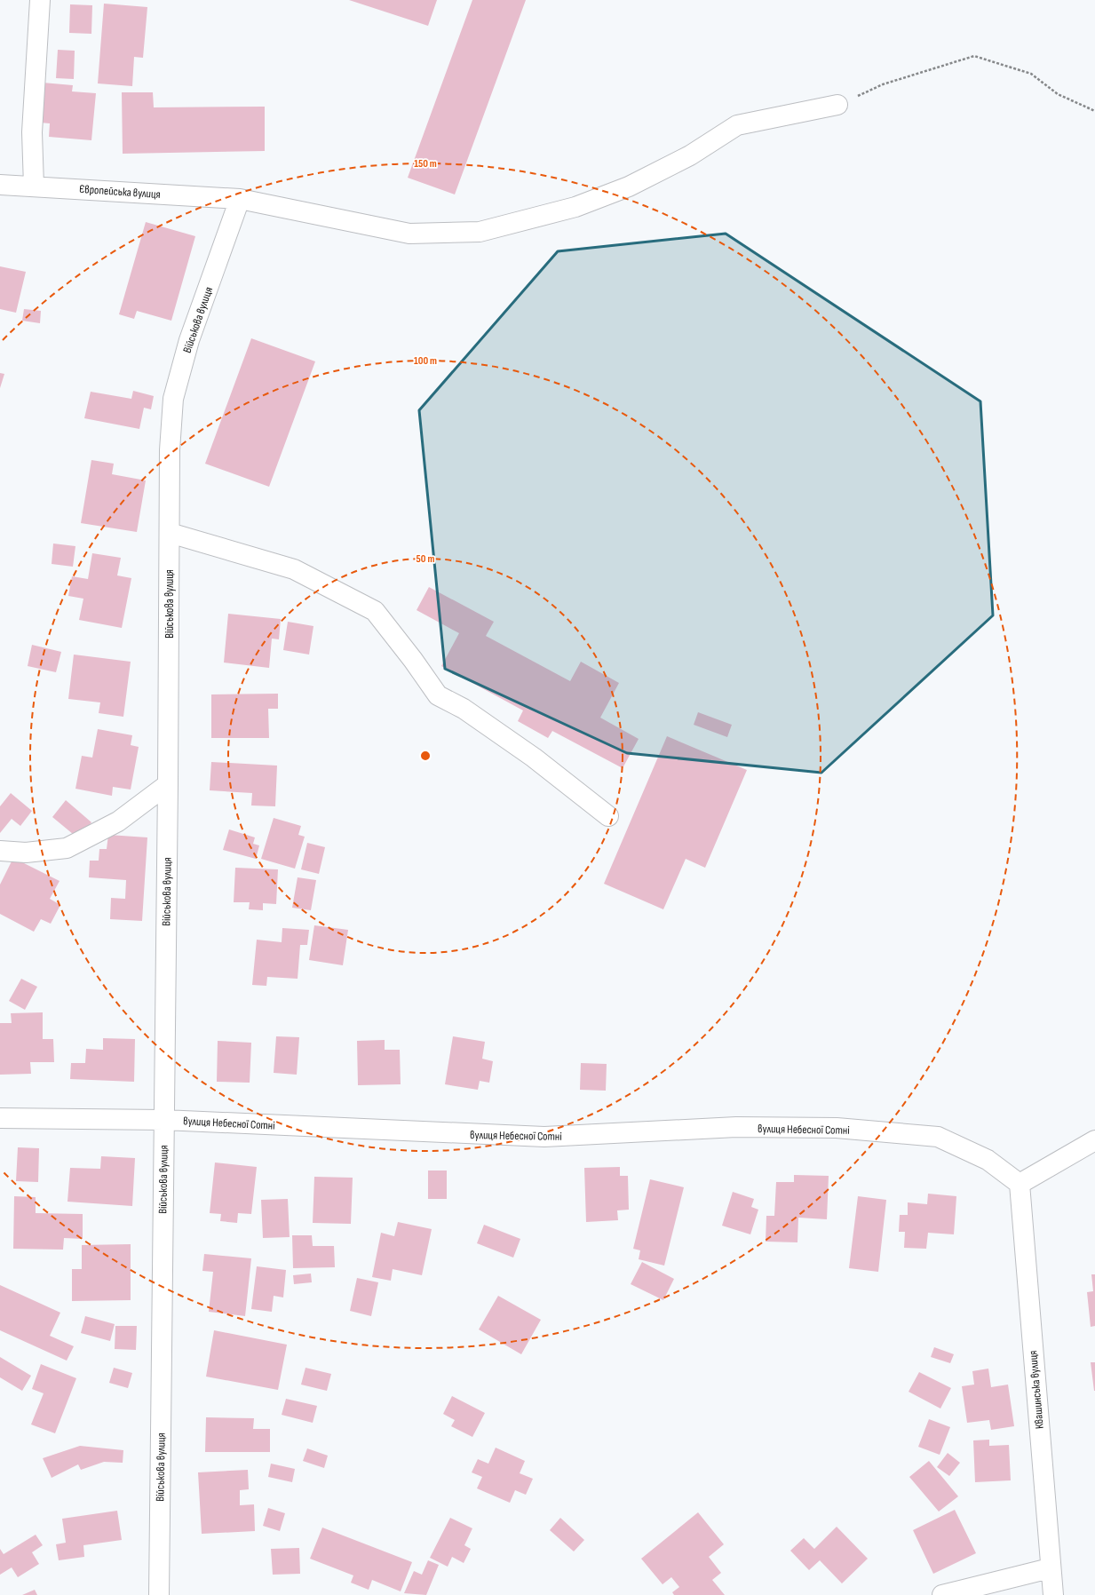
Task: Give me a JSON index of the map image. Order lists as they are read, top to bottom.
{
  "streets": {
    "street": [
      "Європейська вулиця",
      "Військова вулиця",
      "вулиця Небесної Сотні",
      "Квашинська вулиця"
    ]
  },
  "crossings": [
    ["Європейська вулиця", "Військова вулиця"],
    ["Військова вулиця", "вулиця Небесної Сотні"],
    ["вулиця Небесної Сотні", "Квашинська вулиця"]
  ],
  "rings": ["150 m", "100 m", "50 m"]
}
